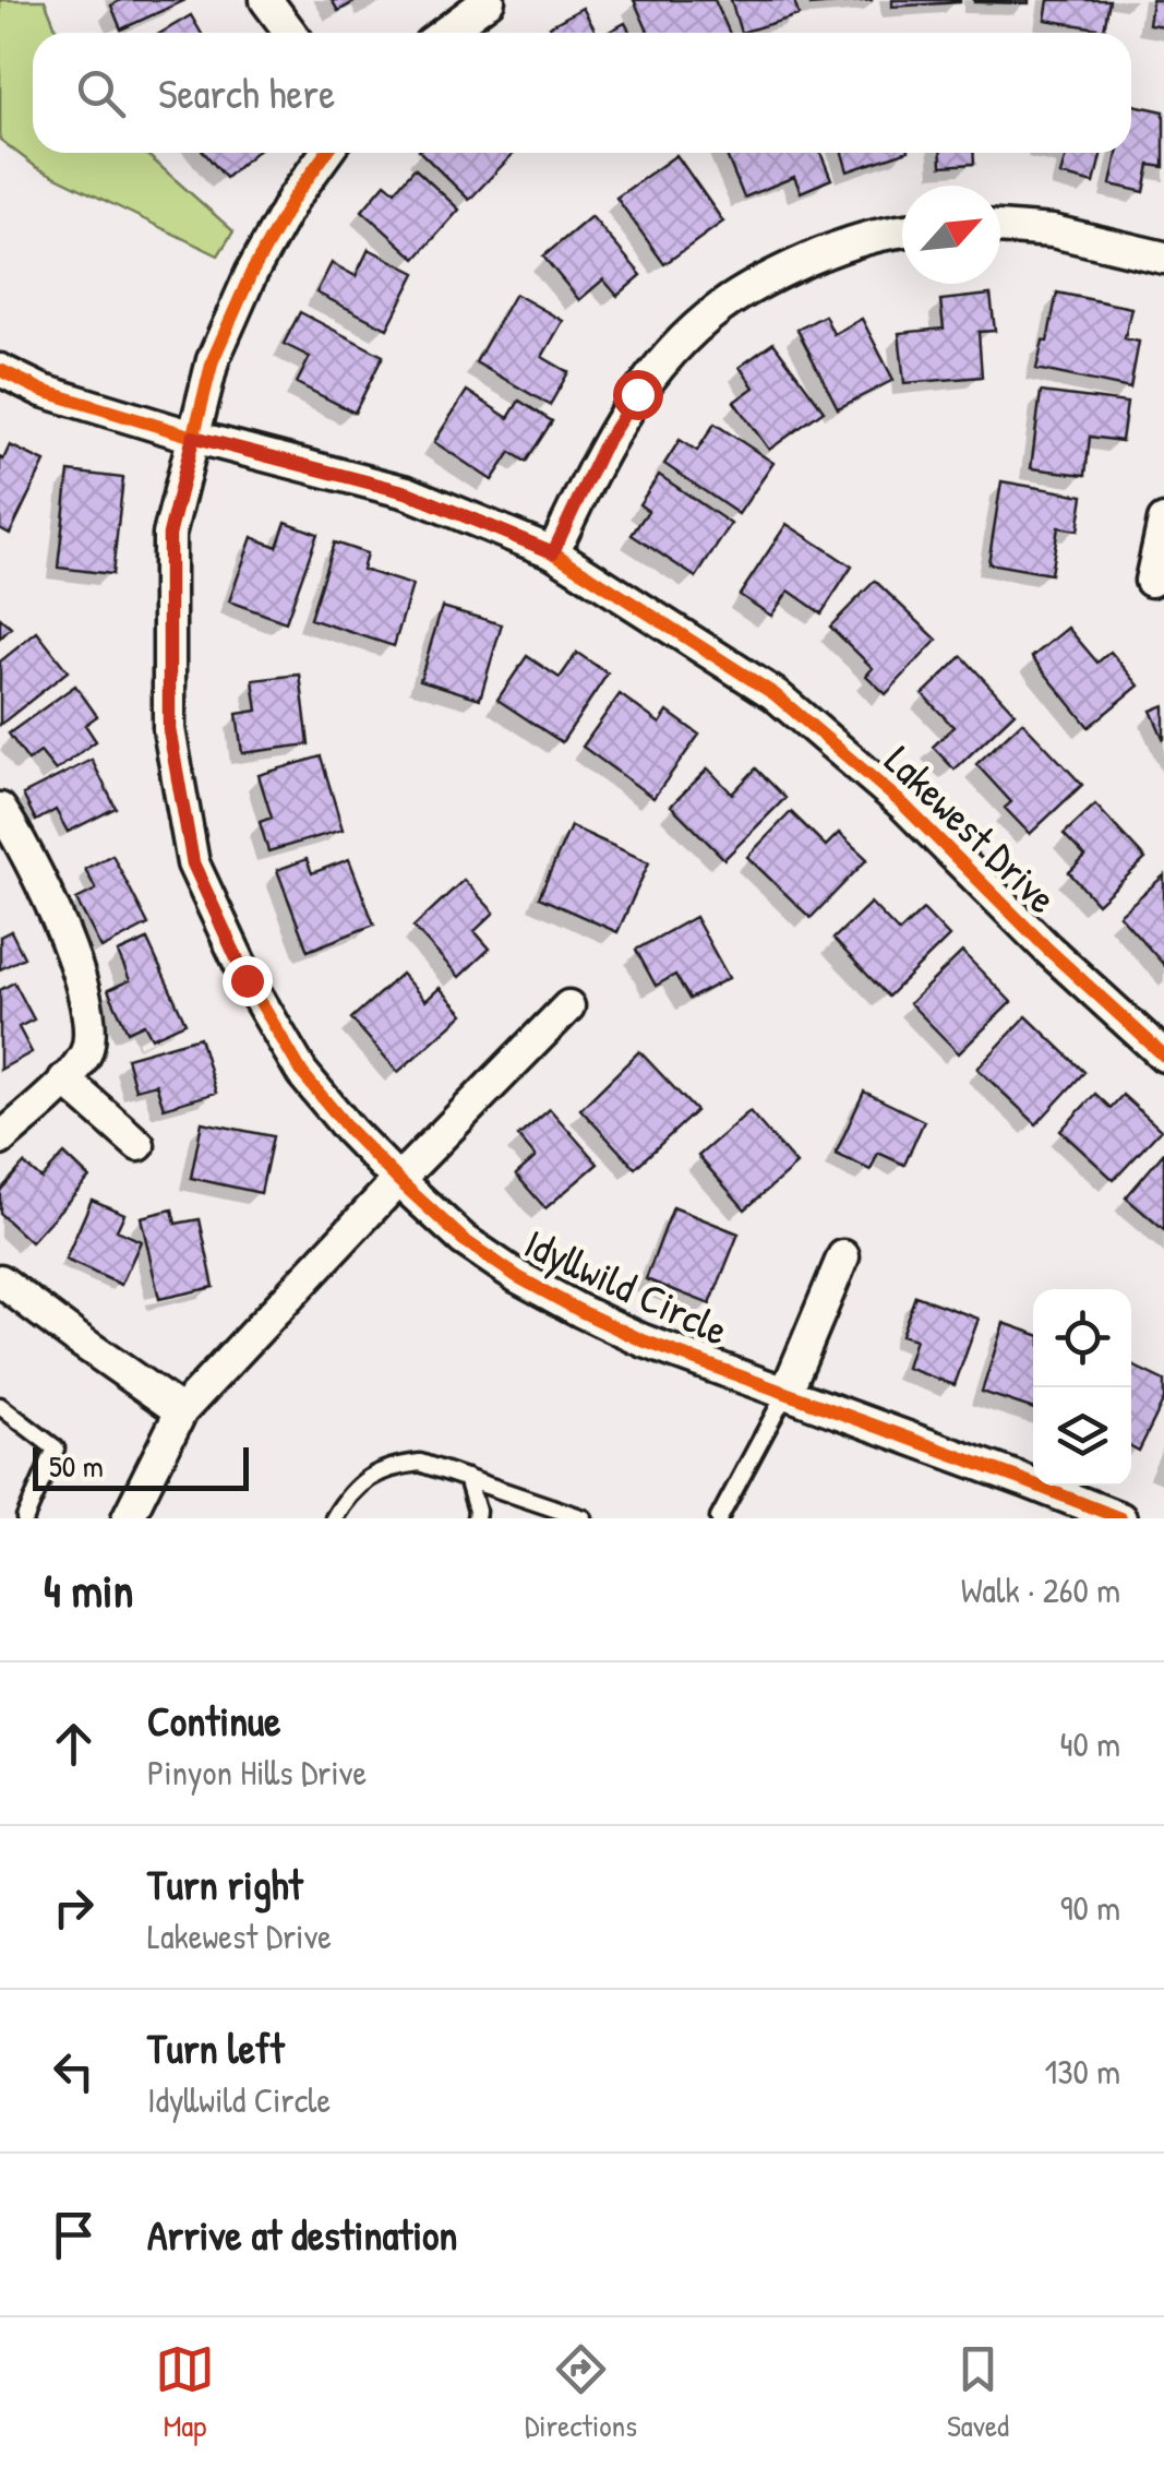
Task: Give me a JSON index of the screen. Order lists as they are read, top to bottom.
{
  "streets": {
    "street": ["Lakewest Drive", "Idyllwild Circle"]
  },
  "crossings": [
    ["Lakewest Drive", "Idyllwild Circle"]
  ],
  "scale_bar": "50 m",
  "north": "top right",
  "page": {
    "search": "Search here",
    "scale": "50 m",
    "heading": ["4 min", "Walk · 260 m"],
    "list": [
      ["Continue", "Pinyon Hills Drive", "40 m"],
      ["Turn right", "Lakewest Drive", "90 m"],
      ["Turn left", "Idyllwild Circle", "130 m"],
      "Arrive at destination"
    ],
    "nav": ["Map", "Directions", "Saved"]
  }
}
